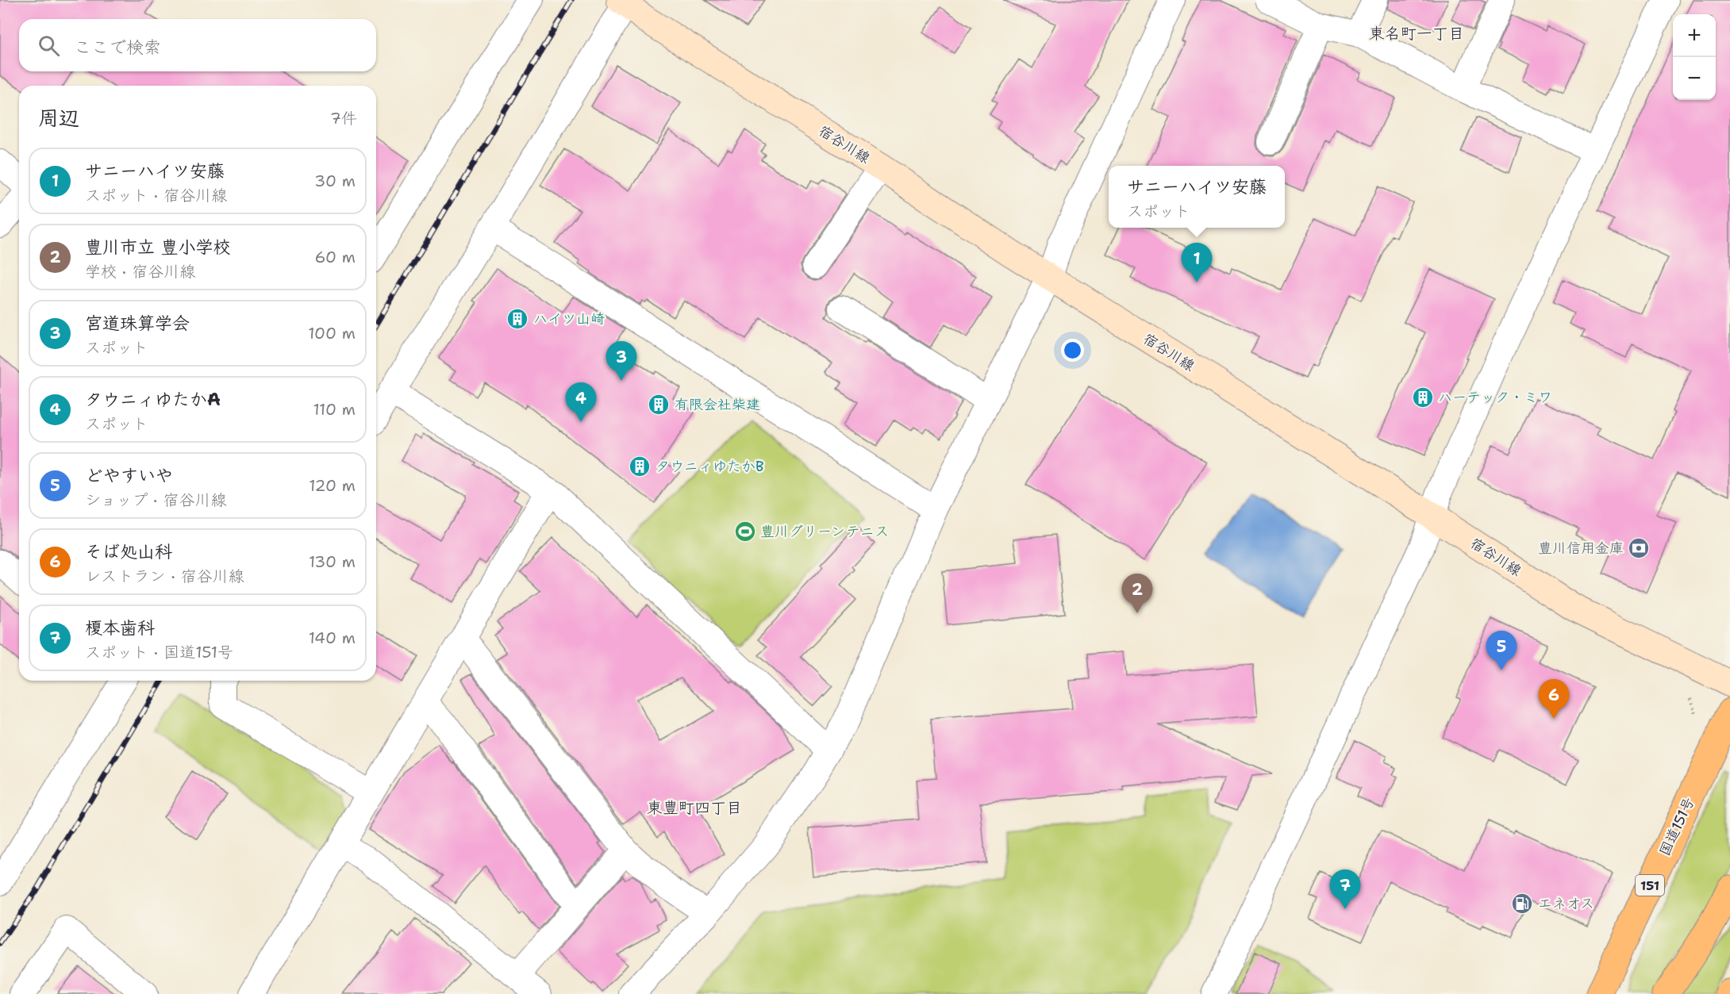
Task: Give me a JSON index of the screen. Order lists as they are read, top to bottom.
{
  "streets": {
    "highway": ["国道151号", "151"],
    "main road": ["宿谷川線"]
  },
  "districts": ["東名町一丁目", "東豊町四丁目"],
  "places": {
    "building": [
      "ハイツ山崎",
      "ハーテック・ミワ",
      "有限会社柴建",
      "タウニィゆたかB"
    ],
    "sports": ["豊川グリーンテニス"],
    "bank": ["豊川信用金庫"],
    "fuel station": ["エネオス"]
  },
  "page": {
    "map_buttons": ["+", "−"],
    "search": "ここで検索",
    "heading": ["周辺", "7件"],
    "list": [
      {
        "mark": "1",
        "name": "サニーハイツ安藤",
        "note": "スポット · 宿谷川線",
        "value": "30 m"
      },
      {
        "mark": "2",
        "name": "豊川市立 豊小学校",
        "note": "学校 · 宿谷川線",
        "value": "60 m"
      },
      {
        "mark": "3",
        "name": "宮道珠算学会",
        "note": "スポット",
        "value": "100 m"
      },
      {
        "mark": "4",
        "name": "タウニィゆたかA",
        "note": "スポット",
        "value": "110 m"
      },
      {
        "mark": "5",
        "name": "どやすいや",
        "note": "ショップ · 宿谷川線",
        "value": "120 m"
      },
      {
        "mark": "6",
        "name": "そば処山科",
        "note": "レストラン · 宿谷川線",
        "value": "130 m"
      },
      {
        "mark": "7",
        "name": "榎本歯科",
        "note": "スポット · 国道151号",
        "value": "140 m"
      }
    ],
    "popup": ["サニーハイツ安藤", "スポット"],
    "pins": [
      "1",
      "3",
      "4",
      "2",
      "5",
      "6",
      "7"
    ]
  }
}
